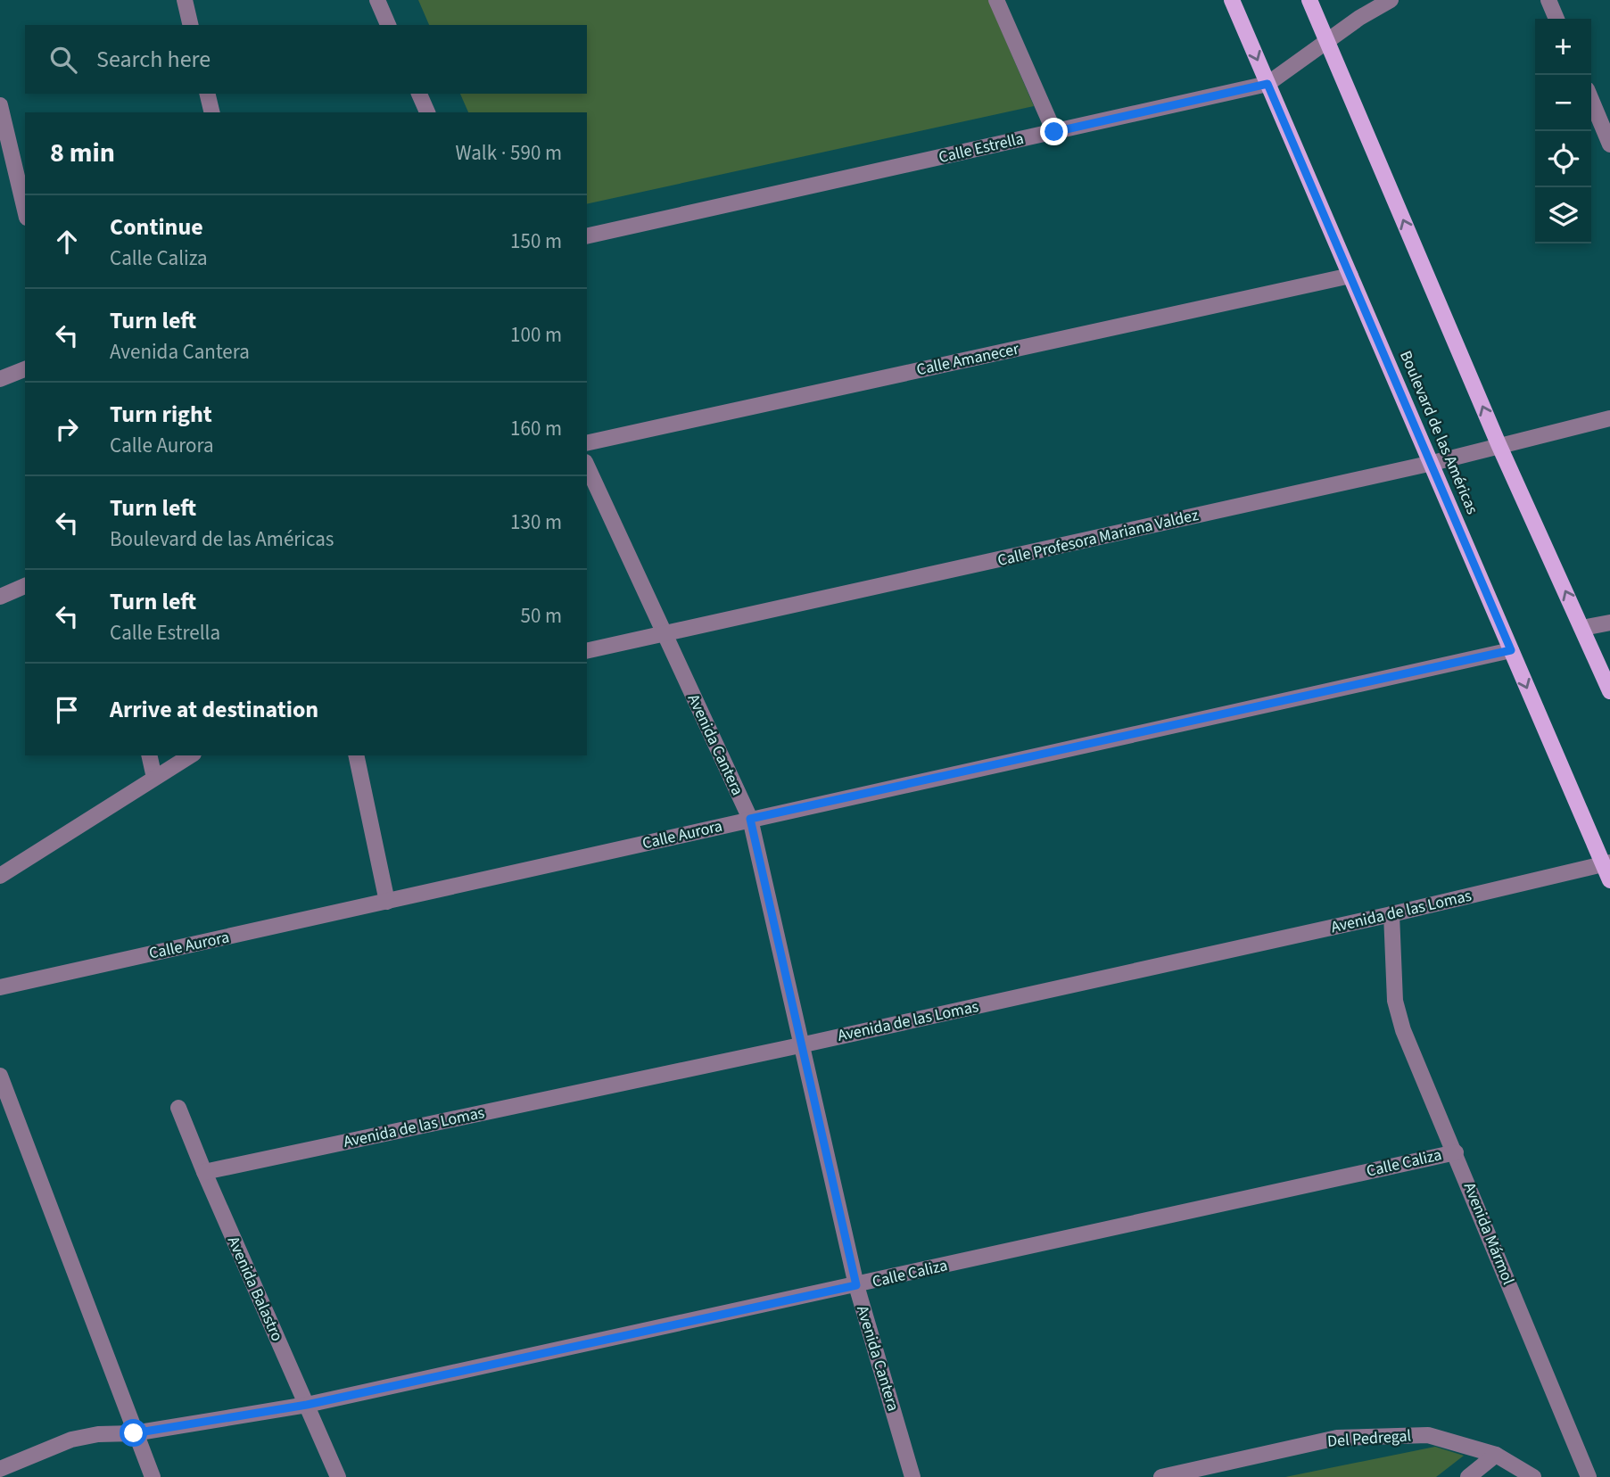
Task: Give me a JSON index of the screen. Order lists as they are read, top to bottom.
{
  "streets": {
    "main road": ["Boulevard de las Américas"],
    "street": [
      "Calle Estrella",
      "Calle Amanecer",
      "Calle Profesora Mariana Valdez",
      "Avenida Cantera",
      "Calle Aurora",
      "Avenida de las Lomas",
      "Calle Caliza",
      "Avenida Mármol",
      "Avenida Balastro",
      "Del Pedregal"
    ]
  },
  "crossings": [
    ["Calle Estrella", "Boulevard de las Américas"],
    ["Calle Amanecer", "Boulevard de las Américas"],
    ["Boulevard de las Américas", "Calle Profesora Mariana Valdez"],
    ["Boulevard de las Américas", "Calle Aurora"],
    ["Boulevard de las Américas", "Avenida de las Lomas"],
    ["Calle Profesora Mariana Valdez", "Avenida Cantera"],
    ["Avenida Cantera", "Calle Aurora"],
    ["Avenida Cantera", "Avenida de las Lomas"],
    ["Avenida Cantera", "Calle Caliza"],
    ["Avenida de las Lomas", "Avenida Mármol"],
    ["Avenida de las Lomas", "Avenida Balastro"],
    ["Calle Caliza", "Avenida Mármol"],
    ["Calle Caliza", "Avenida Balastro"]
  ],
  "page": {
    "map_buttons": ["+", "−"],
    "search": "Search here",
    "heading": ["8 min", "Walk · 590 m"],
    "list": [
      ["Continue", "Calle Caliza", "150 m"],
      ["Turn left", "Avenida Cantera", "100 m"],
      ["Turn right", "Calle Aurora", "160 m"],
      ["Turn left", "Boulevard de las Américas", "130 m"],
      ["Turn left", "Calle Estrella", "50 m"],
      "Arrive at destination"
    ]
  }
}
